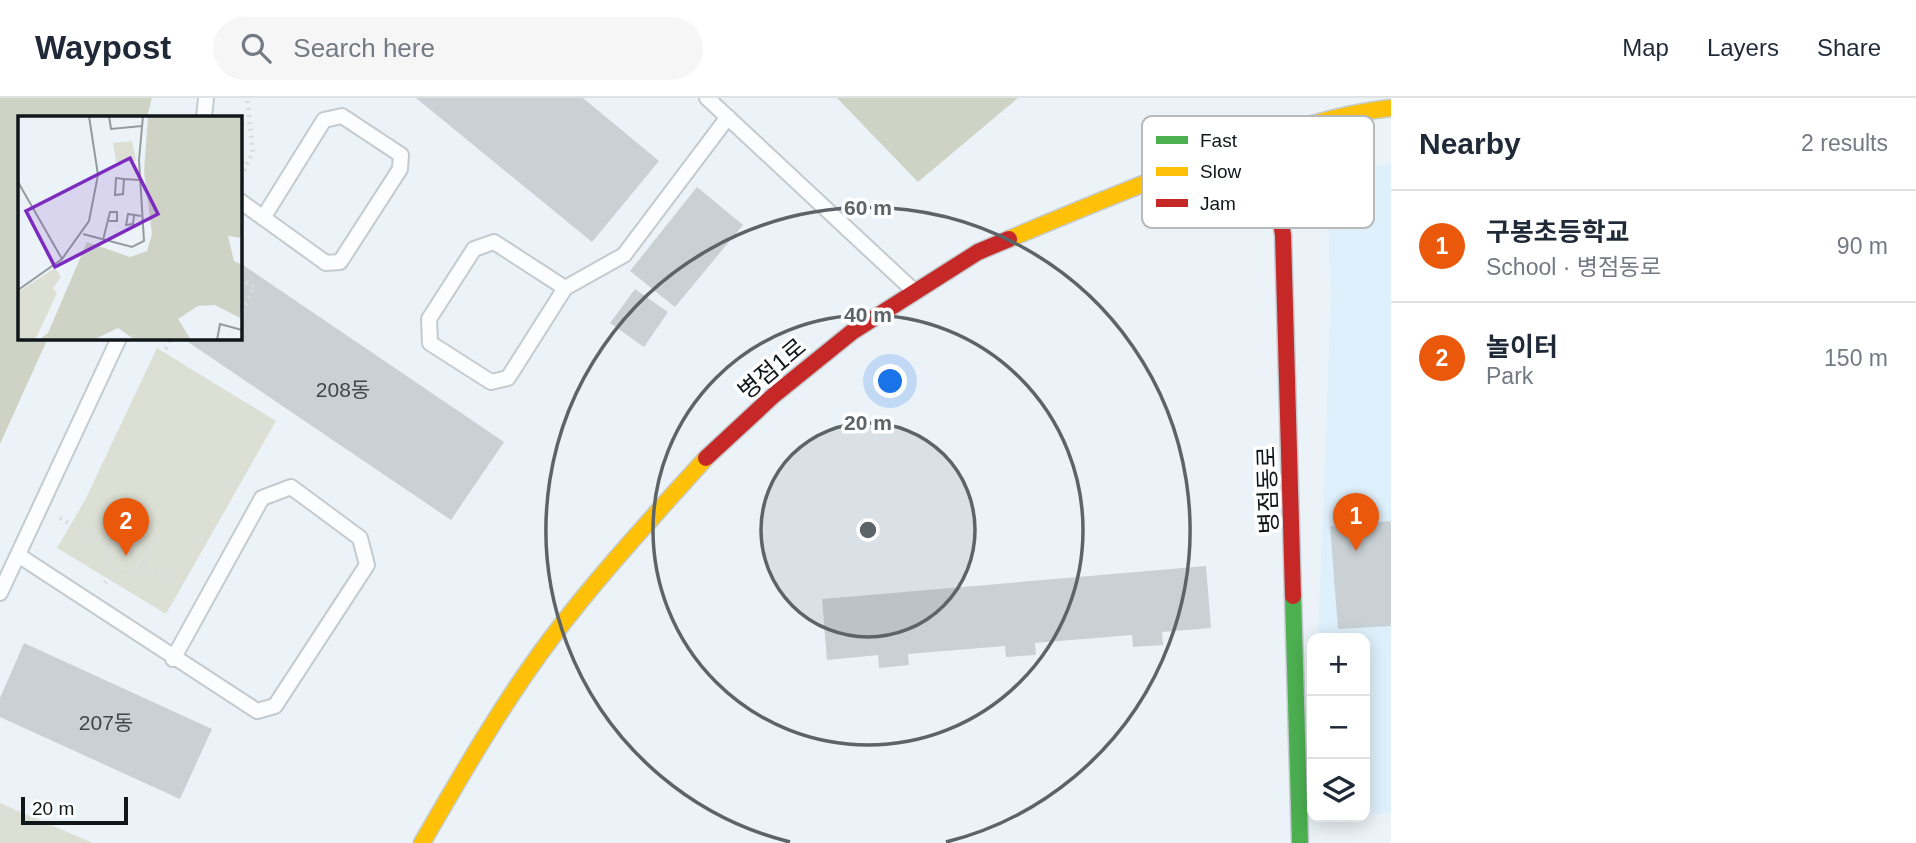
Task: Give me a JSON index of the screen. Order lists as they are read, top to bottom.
{
  "streets": {
    "street": ["병점1로", "병점동로"]
  },
  "house_numbers": ["208동", "207동"],
  "legend": ["Fast", "Slow", "Jam"],
  "scale_bar": "20 m",
  "page": {
    "header": "Waypost",
    "search": "Search here",
    "nav": ["Map", "Layers", "Share"],
    "heading": ["Nearby", "2 results"],
    "list": [
      {
        "mark": "1",
        "name": "구봉초등학교",
        "note": "School · 병점동로",
        "value": "90 m"
      },
      {
        "mark": "2",
        "name": "놀이터",
        "note": "Park",
        "value": "150 m"
      }
    ],
    "pins": ["1", "2"],
    "map_buttons": ["+", "−"],
    "scale": "20 m"
  },
  "rings": ["60 m", "40 m", "20 m"]
}
